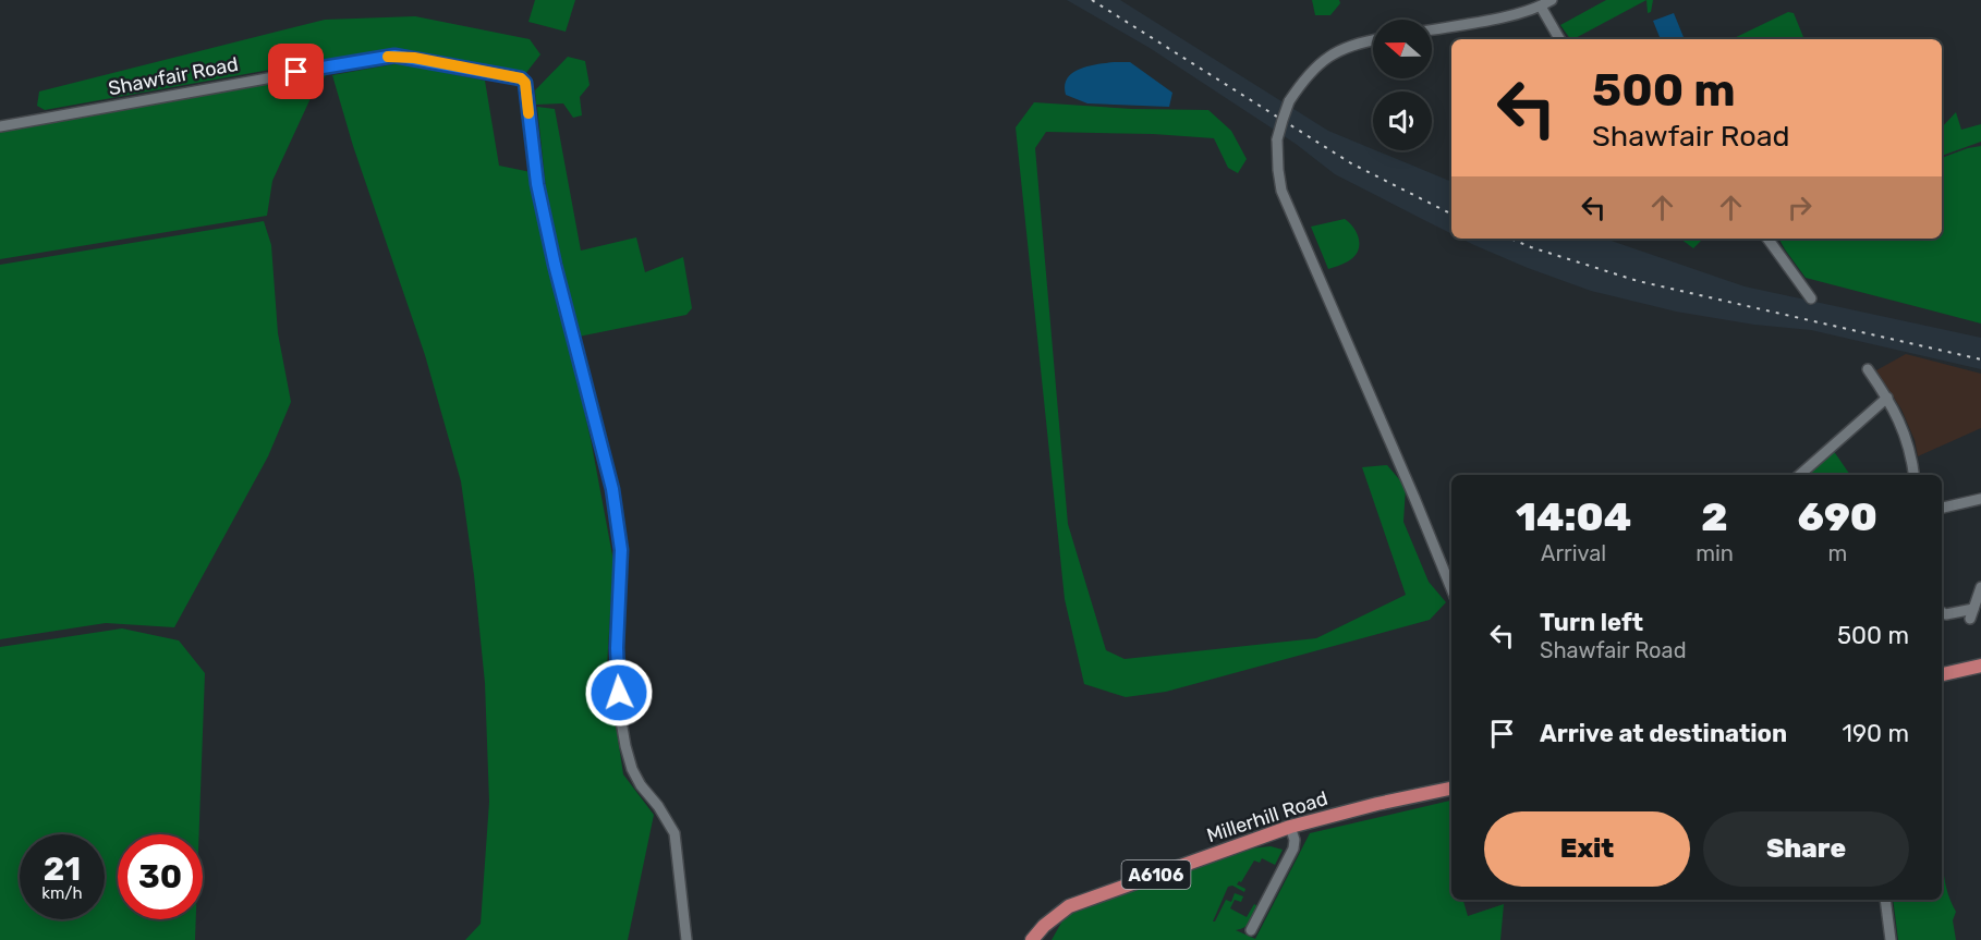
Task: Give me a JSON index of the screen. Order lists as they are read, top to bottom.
{
  "streets": {
    "main road": ["Millerhill Road", "A6106"],
    "street": ["Shawfair Road"]
  },
  "north": "left",
  "page": {
    "turn": ["500 m", "Shawfair Road"],
    "eta": [
      "14:04",
      "Arrival",
      "2",
      "min",
      "690",
      "m"
    ],
    "list": [
      {
        "name": "Turn left",
        "note": "Shawfair Road",
        "value": "500 m"
      },
      {
        "name": "Arrive at destination",
        "value": "190 m"
      }
    ],
    "buttons": ["Exit", "Share"],
    "speed": "21 km/h",
    "limit": "30"
  }
}
